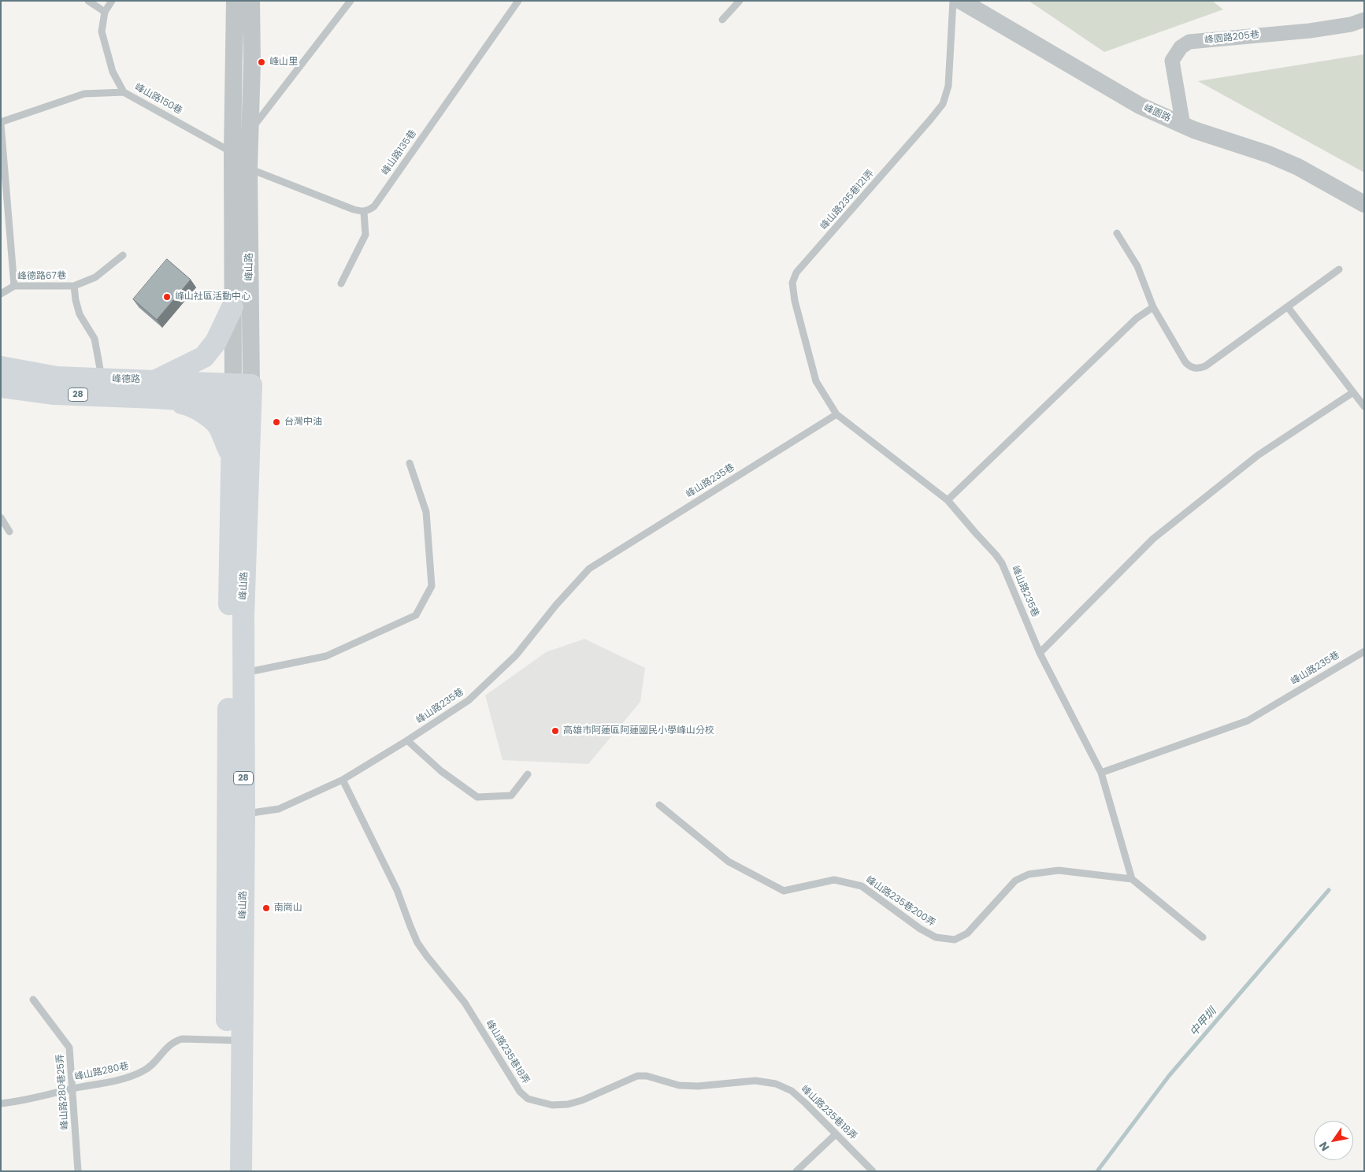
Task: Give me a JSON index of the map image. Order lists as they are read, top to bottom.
{
  "streets": {
    "main road": ["峰山路", "峰德路", "28"],
    "street": ["峰園路205巷", "峰園路"],
    "lane": [
      "峰山路150巷",
      "峰山路135巷",
      "峰山路235巷121弄",
      "峰德路67巷",
      "峰山路235巷",
      "峰山路235巷200弄",
      "峰山路235巷18弄",
      "峰山路280巷",
      "峰山路280巷25弄"
    ]
  },
  "crossings": [
    ["峰園路205巷", "峰園路"],
    ["峰山路150巷", "峰山路"],
    ["峰山路235巷121弄", "峰山路235巷"],
    ["峰山路", "峰德路"],
    ["峰山路", "峰山路235巷"],
    ["峰山路", "峰山路280巷"],
    ["峰山路235巷", "峰山路235巷200弄"],
    ["峰山路235巷", "峰山路235巷18弄"],
    ["峰山路280巷", "峰山路280巷25弄"]
  ],
  "water": ["中甲圳"],
  "places": [
    "峰山里",
    "峰山社區活動中心",
    "台灣中油",
    "高雄市阿蓮區阿蓮國民小學峰山分校",
    "南崗山"
  ],
  "north": "bottom left"
}
